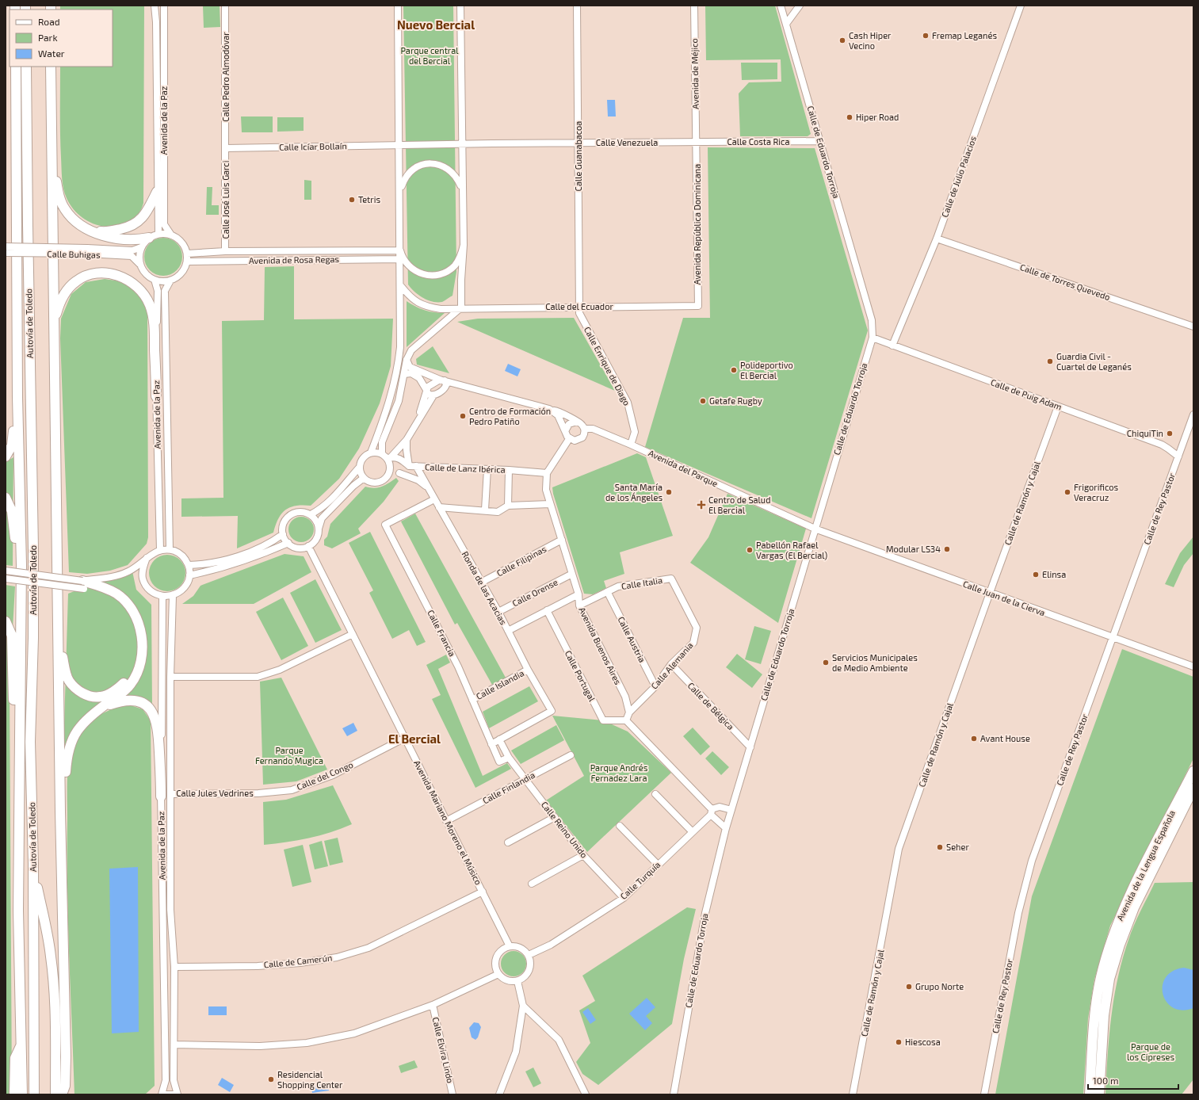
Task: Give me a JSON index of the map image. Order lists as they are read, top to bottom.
{
  "streets": {
    "highway": ["Autovía de Toledo", "Avenida de la Lengua Española"],
    "street": [
      "Avenida de Méjico",
      "Calle Pedro Almodóvar",
      "Avenida de la Paz",
      "Calle Costa Rica",
      "Calle Venezuela",
      "Calle Icíar Bollaín",
      "Calle de Eduardo Torroja",
      "Calle Guanabacoa",
      "Calle de Julio Palacios",
      "Calle José Luis Garci",
      "Avenida República Dominicana",
      "Calle Buhigas",
      "Avenida de Rosa Regas",
      "Calle de Torres Quevedo",
      "Calle del Ecuador",
      "Calle Enrique de Diago",
      "Calle de Puig Adam",
      "Calle de Lanz Ibérica",
      "Avenida del Parque",
      "Calle de Ramón y Cajal",
      "Calle de Rey Pastor",
      "Calle Filipinas",
      "Calle Italia",
      "Ronda de las Acacias",
      "Calle Orense",
      "Calle Juan de la Cierva",
      "Calle Francia",
      "Calle Austria",
      "Avenida Buenos Aires",
      "Calle Alemania",
      "Calle Portugal",
      "Calle Islandia",
      "Calle de Bélgica",
      "Calle del Congo",
      "Calle Finlandia",
      "Calle Jules Vedrines",
      "Avenida Mariano Moreno el Músico",
      "Calle Reino Unido",
      "Calle Turquía",
      "Calle de Camerún",
      "Calle Elvira Lindo"
    ]
  },
  "crossings": [
    ["Avenida de Méjico", "Calle Costa Rica"],
    ["Avenida de Méjico", "Calle Venezuela"],
    ["Avenida de Méjico", "Avenida República Dominicana"],
    ["Calle Pedro Almodóvar", "Calle Icíar Bollaín"],
    ["Calle Pedro Almodóvar", "Calle José Luis Garci"],
    ["Avenida de la Paz", "Calle Buhigas"],
    ["Avenida de la Paz", "Avenida de Rosa Regas"],
    ["Calle Costa Rica", "Calle Venezuela"],
    ["Calle Costa Rica", "Calle de Eduardo Torroja"],
    ["Calle Costa Rica", "Avenida República Dominicana"],
    ["Calle Venezuela", "Calle Icíar Bollaín"],
    ["Calle Venezuela", "Calle Guanabacoa"],
    ["Calle Venezuela", "Avenida República Dominicana"],
    ["Calle Icíar Bollaín", "Calle José Luis Garci"],
    ["Calle de Eduardo Torroja", "Calle de Puig Adam"],
    ["Calle de Eduardo Torroja", "Avenida del Parque"],
    ["Calle de Eduardo Torroja", "Calle Juan de la Cierva"],
    ["Calle de Eduardo Torroja", "Calle de Bélgica"],
    ["Calle Guanabacoa", "Calle del Ecuador"],
    ["Calle Guanabacoa", "Calle Enrique de Diago"],
    ["Calle de Julio Palacios", "Calle de Torres Quevedo"],
    ["Calle de Julio Palacios", "Calle de Puig Adam"],
    ["Calle José Luis Garci", "Avenida de Rosa Regas"],
    ["Avenida República Dominicana", "Calle del Ecuador"],
    ["Calle Buhigas", "Avenida de Rosa Regas"],
    ["Calle del Ecuador", "Calle Enrique de Diago"],
    ["Calle Enrique de Diago", "Avenida del Parque"],
    ["Calle de Puig Adam", "Calle de Ramón y Cajal"],
    ["Calle de Puig Adam", "Calle de Rey Pastor"],
    ["Calle de Lanz Ibérica", "Ronda de las Acacias"],
    ["Calle de Lanz Ibérica", "Avenida Buenos Aires"],
    ["Avenida del Parque", "Calle Juan de la Cierva"],
    ["Calle de Ramón y Cajal", "Calle Juan de la Cierva"],
    ["Calle de Rey Pastor", "Calle Juan de la Cierva"],
    ["Calle Filipinas", "Ronda de las Acacias"],
    ["Calle Filipinas", "Avenida Buenos Aires"],
    ["Calle Italia", "Calle Austria"],
    ["Calle Italia", "Avenida Buenos Aires"],
    ["Calle Italia", "Calle Alemania"],
    ["Ronda de las Acacias", "Calle Orense"],
    ["Ronda de las Acacias", "Calle Francia"],
    ["Ronda de las Acacias", "Calle Islandia"],
    ["Ronda de las Acacias", "Calle Reino Unido"],
    ["Calle Orense", "Avenida Buenos Aires"],
    ["Calle Francia", "Calle Islandia"],
    ["Calle Francia", "Calle Reino Unido"],
    ["Calle Austria", "Calle Alemania"],
    ["Avenida Buenos Aires", "Calle Alemania"],
    ["Calle Alemania", "Calle de Bélgica"],
    ["Calle del Congo", "Calle Jules Vedrines"],
    ["Calle del Congo", "Avenida Mariano Moreno el Músico"],
    ["Calle Finlandia", "Avenida Mariano Moreno el Músico"],
    ["Calle Finlandia", "Calle Reino Unido"],
    ["Avenida Mariano Moreno el Músico", "Calle Turquía"],
    ["Avenida Mariano Moreno el Músico", "Calle de Camerún"],
    ["Calle Reino Unido", "Calle Turquía"]
  ],
  "districts": ["Nuevo Bercial", "El Bercial"],
  "parks": [
    "Parque central del Bercial",
    "Parque Fernando Mugica",
    "Parque Andrés Fernadez Lara",
    "Parque de los Cipreses"
  ],
  "places": {
    "other": [
      "Fremap Leganés",
      "Cash Hiper Vecino",
      "Hiper Road",
      "Tetris",
      "Guardia Civil - Cuartel de Leganés",
      "Polideportivo El Bercial",
      "Getafe Rugby",
      "Centro de Formación Pedro Patiño",
      "ChiquiTin",
      "Santa María de los Ángeles",
      "Frigorificos Veracruz",
      "Modular LS34",
      "Pabellón Rafael Vargas (El Bercial)",
      "Elinsa",
      "Servicios Municipales de Medio Ambiente",
      "Avant House",
      "Seher",
      "Grupo Norte",
      "Hiescosa",
      "Residencial Shopping Center"
    ],
    "health": ["Centro de Salud El Bercial"]
  },
  "legend": ["Road", "Park", "Water"],
  "scale_bar": "100 m"
}
